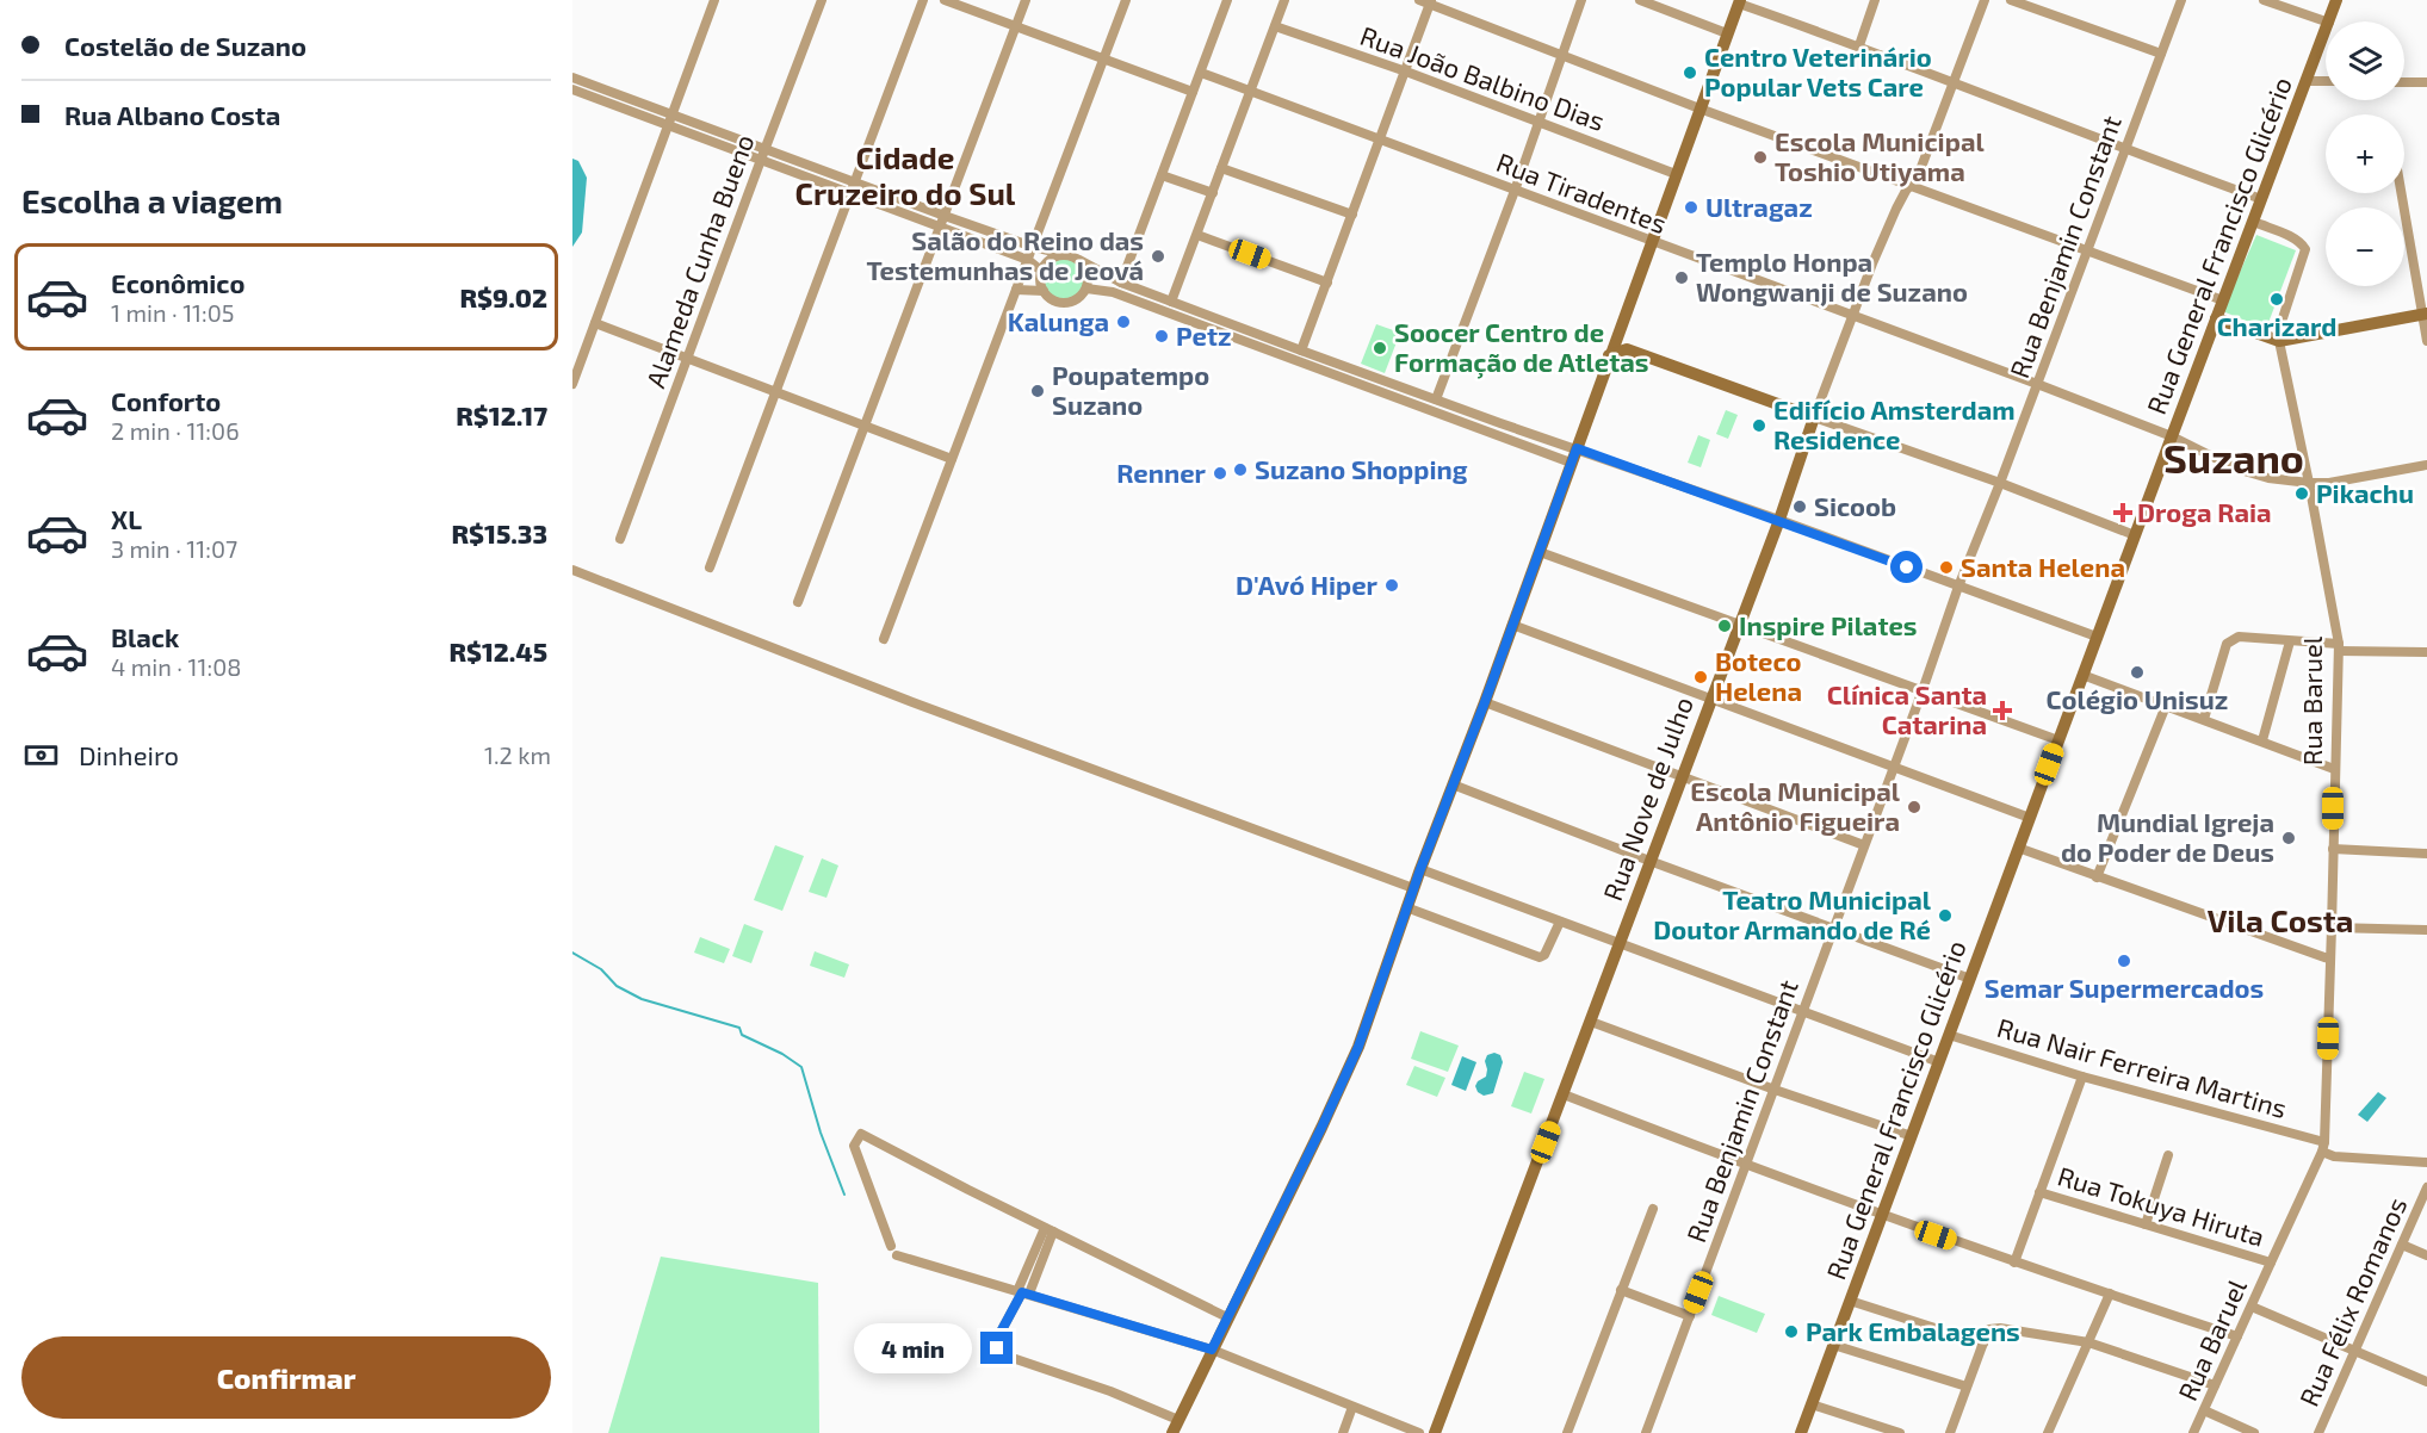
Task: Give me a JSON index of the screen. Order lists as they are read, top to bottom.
{
  "streets": {
    "main road": ["Rua General Francisco Glicério", "Rua Nove de Julho"],
    "street": [
      "Rua João Balbino Dias",
      "Rua Tiradentes",
      "Rua Benjamin Constant",
      "Alameda Cunha Bueno",
      "Rua Baruel",
      "Rua Nair Ferreira Martins",
      "Rua Tokuya Hiruta",
      "Rua Félix Romanos"
    ]
  },
  "crossings": [
    ["Rua Tiradentes", "Rua General Francisco Glicério"],
    ["Rua Tiradentes", "Rua Benjamin Constant"],
    ["Rua Tiradentes", "Rua Baruel"],
    ["Rua Tiradentes", "Rua Nove de Julho"],
    ["Rua General Francisco Glicério", "Rua Nair Ferreira Martins"],
    ["Rua Baruel", "Rua Nair Ferreira Martins"],
    ["Rua Baruel", "Rua Tokuya Hiruta"]
  ],
  "districts": ["Cidade Cruzeiro do Sul", "Suzano", "Vila Costa"],
  "places": {
    "other": [
      "Centro Veterinário Popular Vets Care",
      "Escola Municipal Toshio Utiyama",
      "Ultragaz",
      "Salão do Reino das Testemunhas de Jeová",
      "Templo Honpa Wongwanji de Suzano",
      "Charizard",
      "Kalunga",
      "Petz",
      "Soocer Centro de Formação de Atletas",
      "Poupatempo Suzano",
      "Edifício Amsterdam Residence",
      "Suzano Shopping",
      "Renner",
      "Pikachu",
      "Sicoob",
      "Santa Helena",
      "D'Avó Hiper",
      "Inspire Pilates",
      "Colégio Unisuz",
      "Boteco Helena",
      "Escola Municipal Antônio Figueira",
      "Mundial Igreja do Poder de Deus",
      "Teatro Municipal Doutor Armando de Ré",
      "Semar Supermercados",
      "Park Embalagens"
    ],
    "health": ["Droga Raia", "Clínica Santa Catarina"]
  },
  "page": {
    "banner": ["Costelão de Suzano", "Rua Albano Costa"],
    "map_buttons": ["+", "−"],
    "heading": "Escolha a viagem",
    "list": [
      {
        "name": "Econômico",
        "note": "1 min · 11:05",
        "value": "R$9.02"
      },
      {
        "name": "Conforto",
        "note": "2 min · 11:06",
        "value": "R$12.17"
      },
      {
        "name": "XL",
        "note": "3 min · 11:07",
        "value": "R$15.33"
      },
      {
        "name": "Black",
        "note": "4 min · 11:08",
        "value": "R$12.45"
      }
    ],
    "pay": ["Dinheiro", "1.2 km"],
    "buttons": "Confirmar",
    "bubble": "4 min"
  }
}
